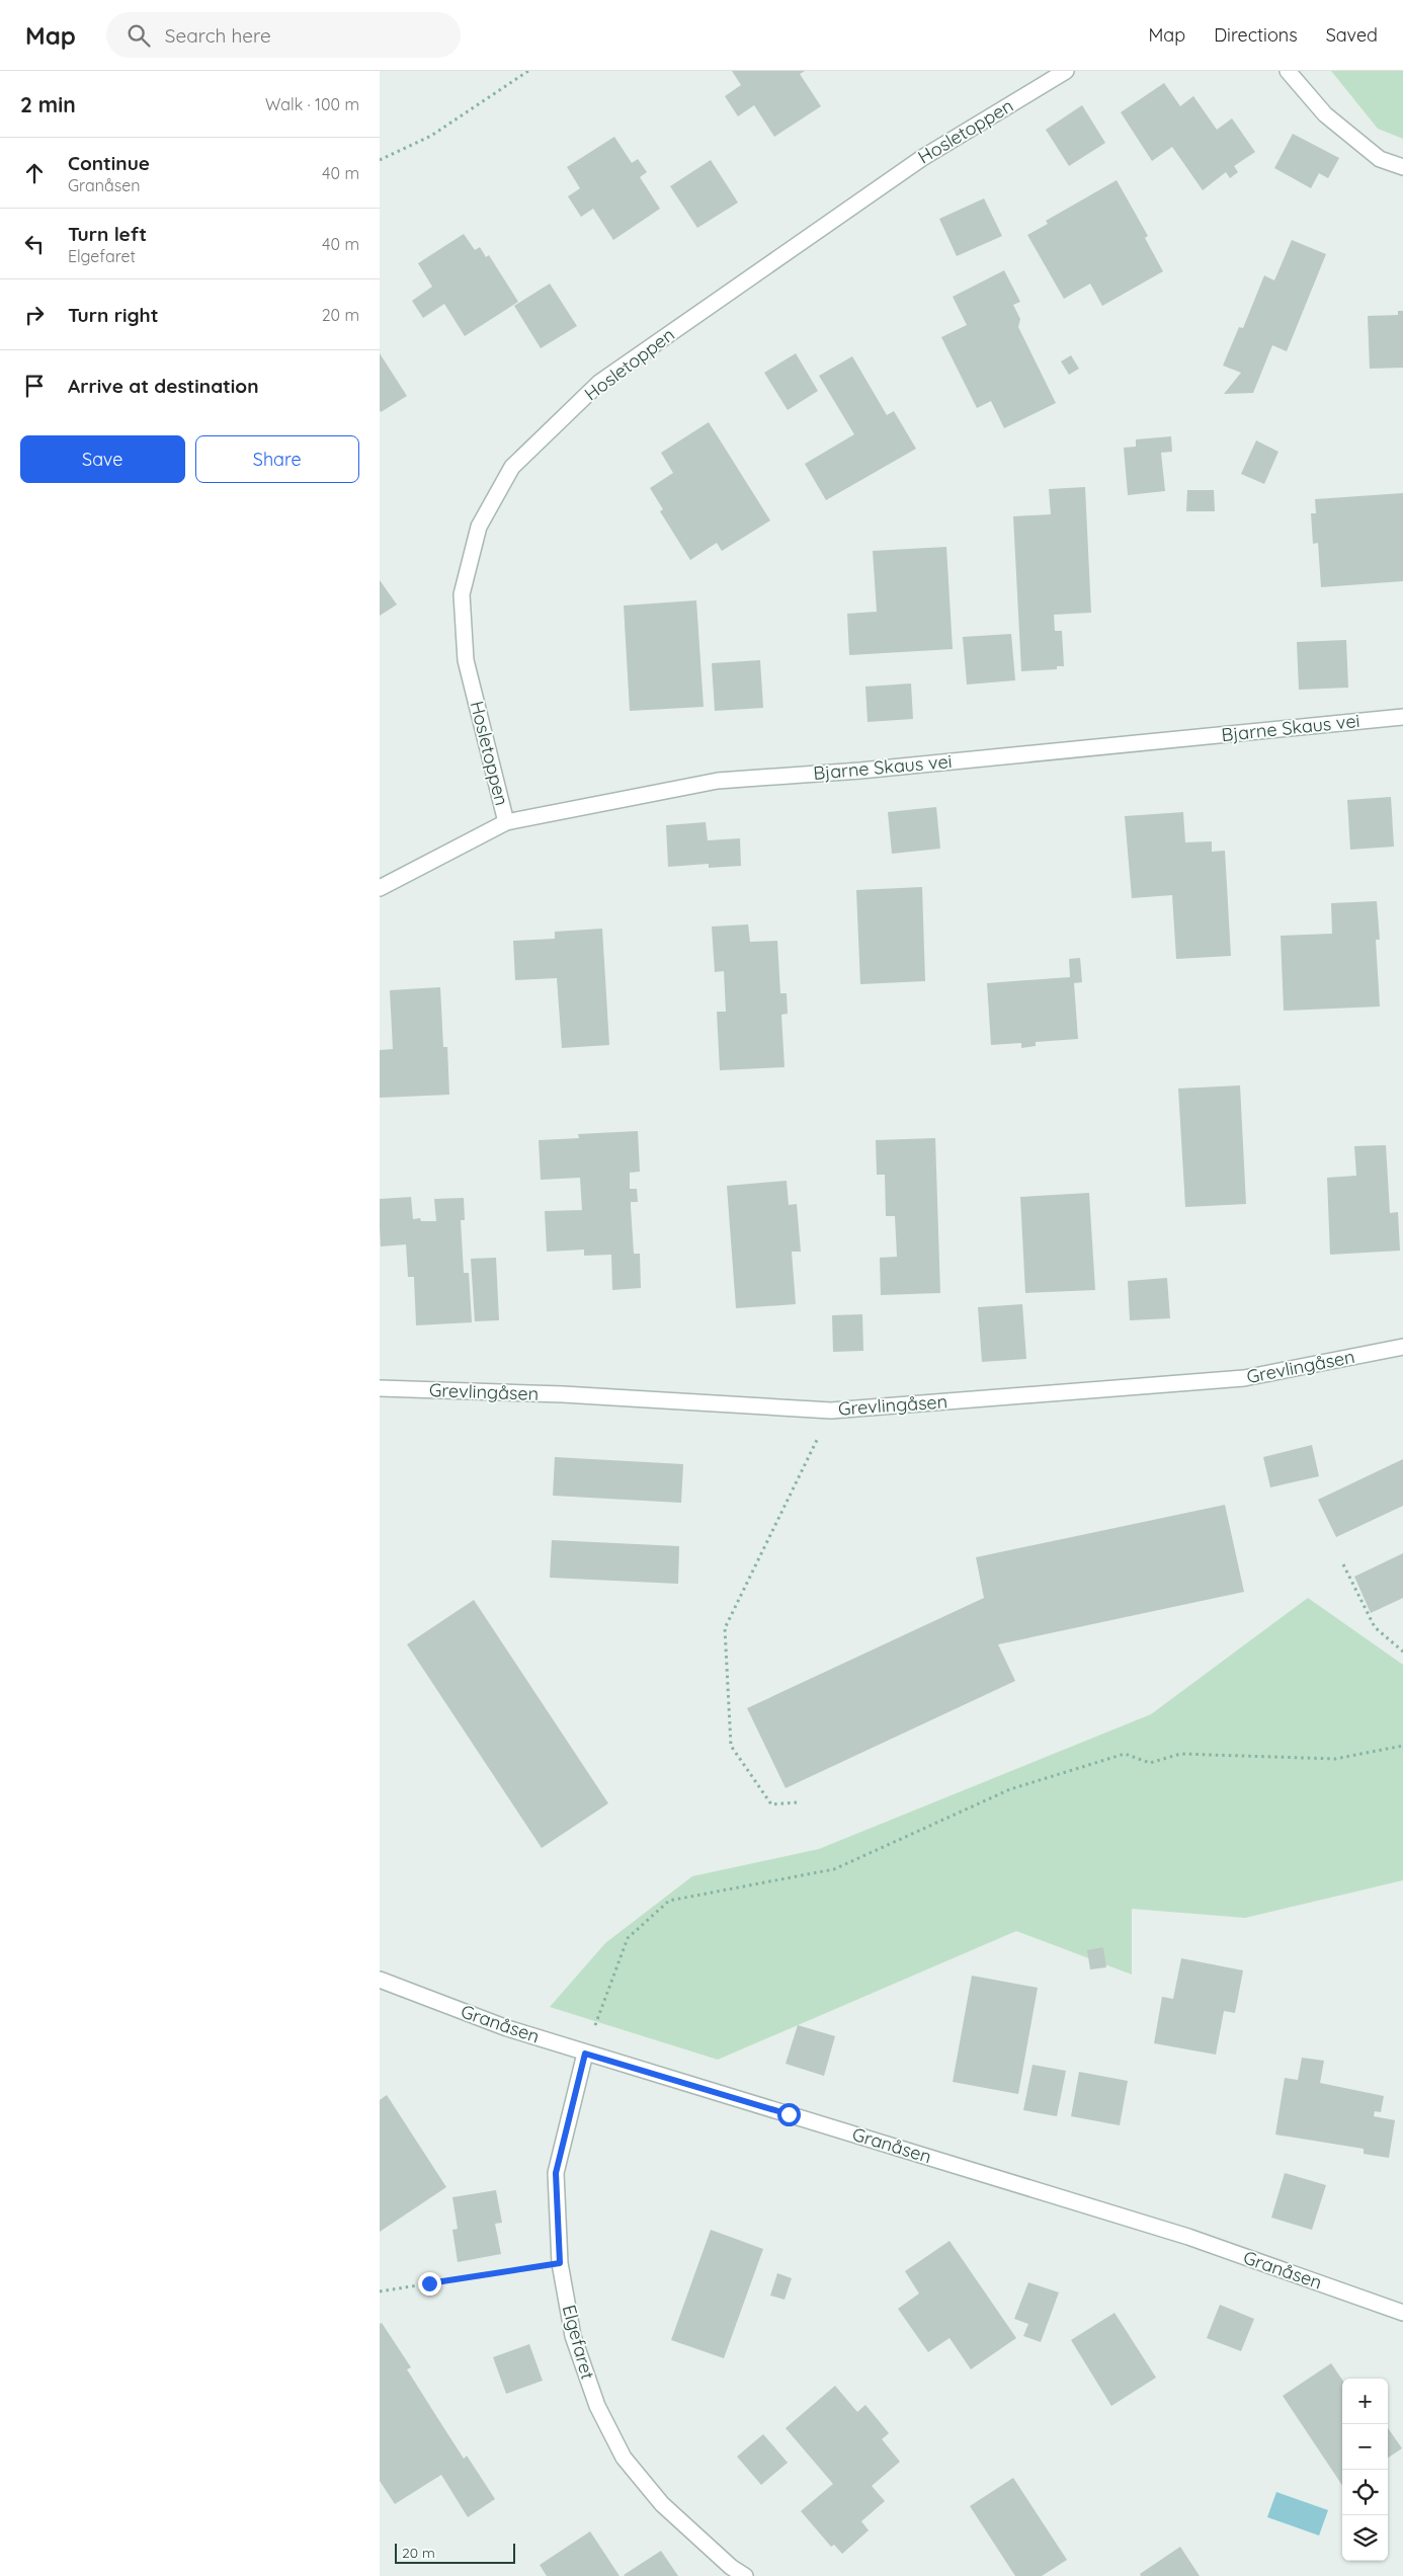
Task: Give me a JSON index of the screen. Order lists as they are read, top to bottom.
{
  "streets": {
    "street": [
      "Hosletoppen",
      "Bjarne Skaus vei",
      "Grevlingåsen",
      "Granåsen",
      "Elgefaret"
    ]
  },
  "crossings": [
    ["Hosletoppen", "Bjarne Skaus vei"],
    ["Granåsen", "Elgefaret"]
  ],
  "scale_bar": "20 m",
  "page": {
    "header": "Map",
    "search": "Search here",
    "nav": ["Map", "Directions", "Saved"],
    "heading": ["2 min", "Walk · 100 m"],
    "list": [
      ["Continue", "Granåsen", "40 m"],
      ["Turn left", "Elgefaret", "40 m"],
      ["Turn right", "20 m"],
      "Arrive at destination"
    ],
    "buttons": ["Save", "Share"],
    "map_buttons": ["+", "−"],
    "scale": "20 m"
  }
}
